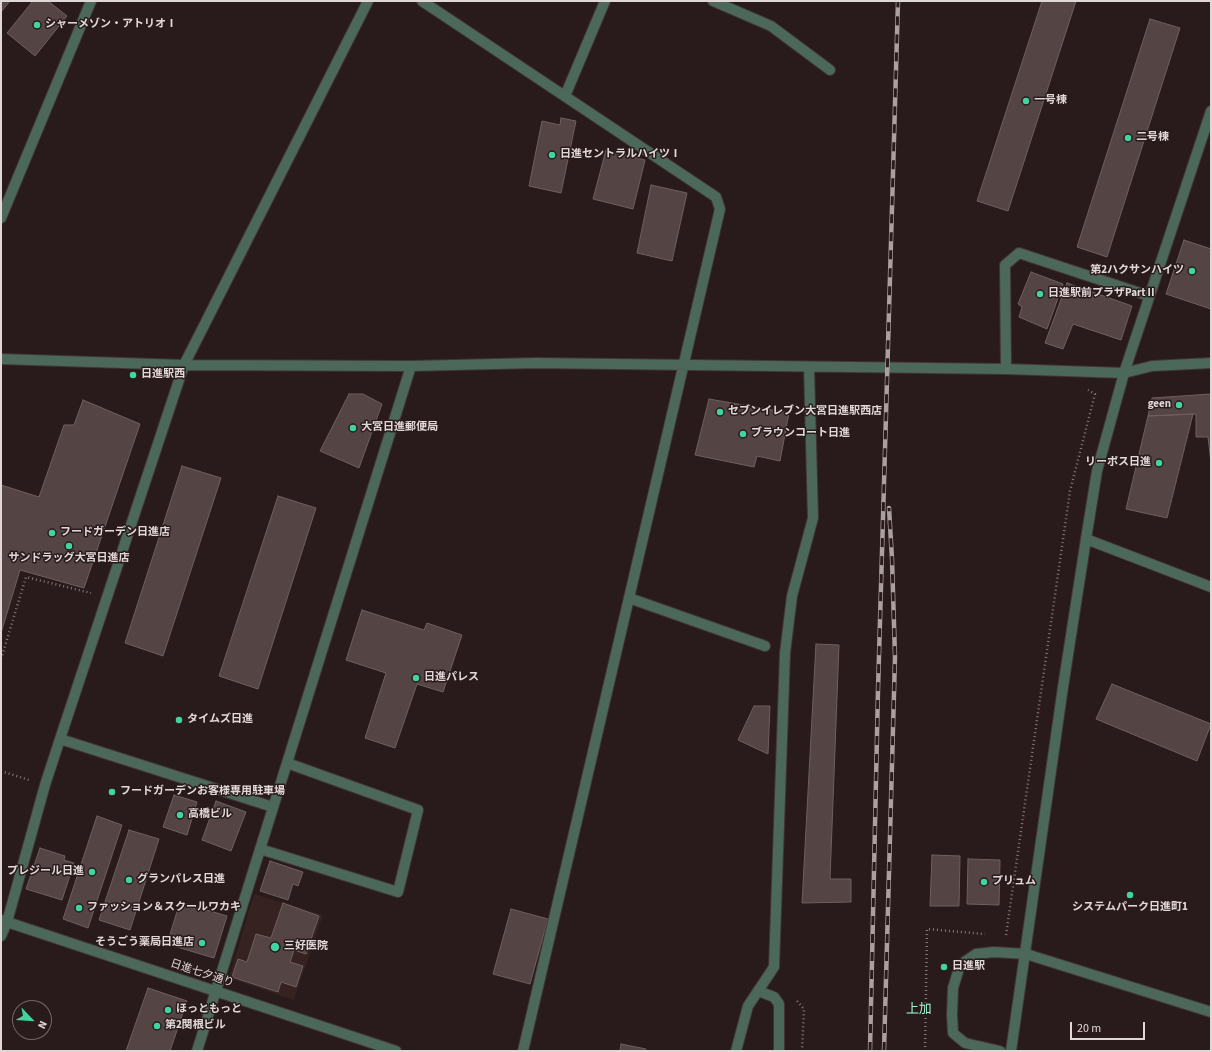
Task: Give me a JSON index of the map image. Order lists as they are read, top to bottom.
{
  "streets": {
    "street": ["日進七夕通り"]
  },
  "districts": ["上加"],
  "places": [
    "シャーメゾン・アトリオⅠ",
    "一号棟",
    "二号棟",
    "日進セントラルハイツⅠ",
    "第2ハクサンハイツ",
    "日進駅前プラザPartⅡ",
    "日進駅西",
    "geen",
    "セブンイレブン大宮日進駅西店",
    "大宮日進郵便局",
    "ブラウンコート日進",
    "リーポス日進",
    "フードガーデン日進店",
    "サンドラッグ大宮日進店",
    "日進パレス",
    "タイムズ日進",
    "フードガーデンお客様専用駐車場",
    "高橋ビル",
    "プレジール日進",
    "グランパレス日進",
    "プリュム",
    "システムパーク日進町1",
    "ファッション＆スクールワカキ",
    "そうごう薬局日進店",
    "三好医院",
    "日進駅",
    "ほっともっと",
    "第2関根ビル"
  ],
  "scale_bar": "20 m",
  "north": "bottom right"
}
